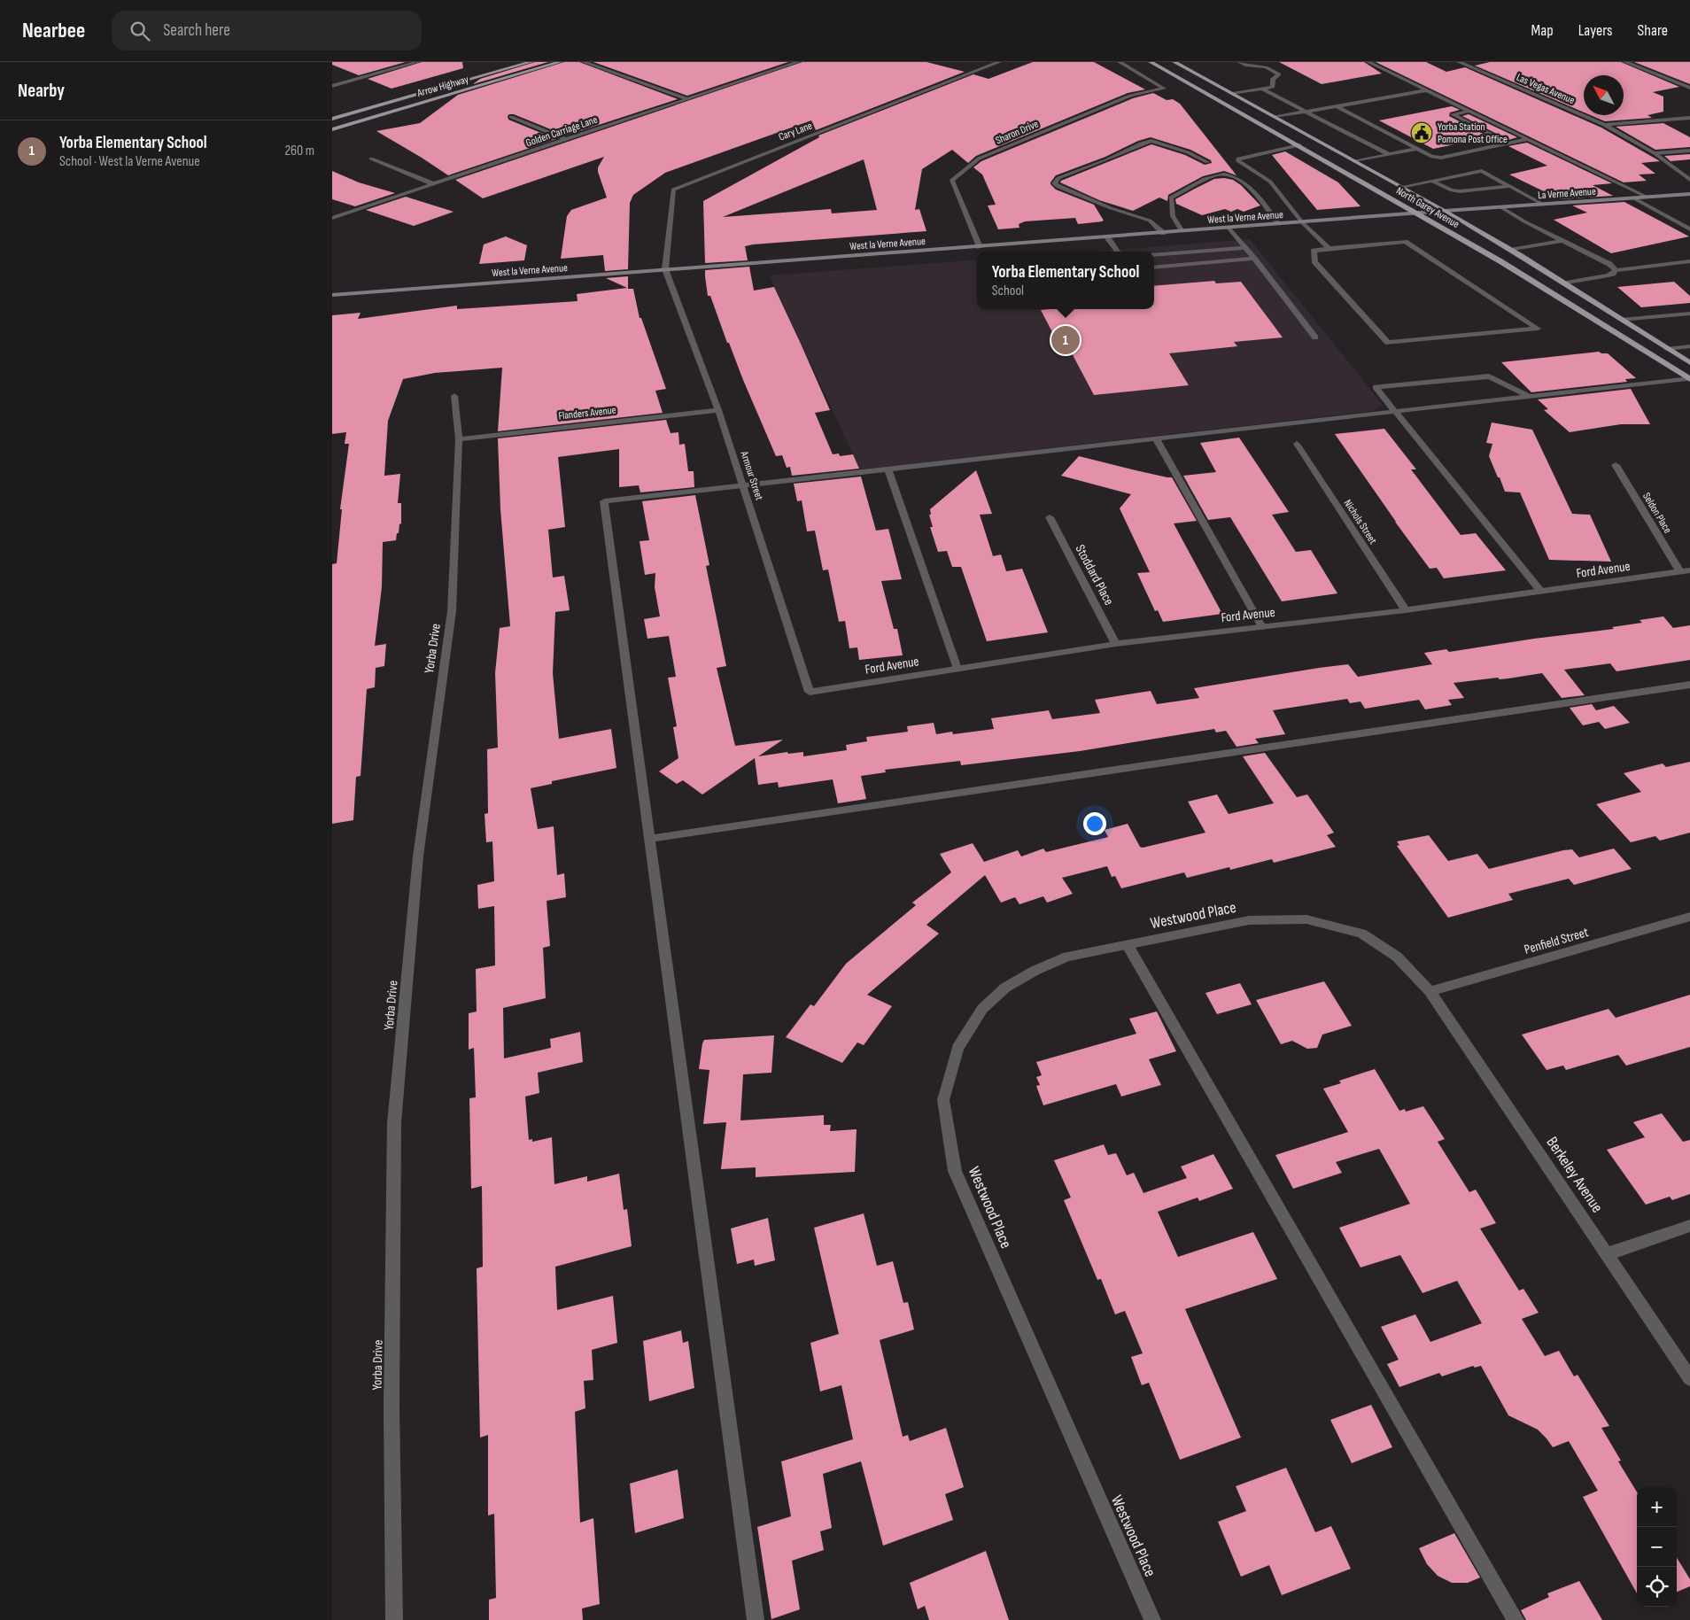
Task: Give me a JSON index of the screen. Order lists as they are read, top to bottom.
{
  "streets": {
    "main road": [
      "Arrow Highway",
      "La Verne Avenue",
      "North Garey Avenue",
      "West la Verne Avenue"
    ],
    "street": [
      "Las Vegas Avenue",
      "Golden Carriage Lane",
      "Cary Lane",
      "Sharon Drive",
      "Flanders Avenue",
      "Armour Street",
      "Seldon Place",
      "Nichols Street",
      "Ford Avenue",
      "Stoddard Place",
      "Yorba Drive",
      "Westwood Place",
      "Penfield Street",
      "Berkeley Avenue"
    ]
  },
  "crossings": [
    ["Cary Lane", "West la Verne Avenue"],
    ["Cary Lane", "Armour Street"],
    ["Sharon Drive", "West la Verne Avenue"],
    ["La Verne Avenue", "North Garey Avenue"],
    ["La Verne Avenue", "West la Verne Avenue"],
    ["North Garey Avenue", "West la Verne Avenue"],
    ["West la Verne Avenue", "Armour Street"],
    ["Flanders Avenue", "Armour Street"],
    ["Flanders Avenue", "Yorba Drive"],
    ["Armour Street", "Ford Avenue"],
    ["Seldon Place", "Ford Avenue"],
    ["Nichols Street", "Ford Avenue"],
    ["Ford Avenue", "Stoddard Place"],
    ["Westwood Place", "Penfield Street"],
    ["Westwood Place", "Berkeley Avenue"],
    ["Penfield Street", "Berkeley Avenue"]
  ],
  "places": {
    "public building": ["Yorba Station Pomona Post Office"]
  },
  "north": "top left",
  "page": {
    "header": "Nearbee",
    "search": "Search here",
    "nav": ["Map", "Layers", "Share"],
    "heading": "Nearby",
    "list": [
      {
        "mark": "1",
        "name": "Yorba Elementary School",
        "note": "School · West la Verne Avenue",
        "value": "260 m"
      }
    ],
    "popup": ["Yorba Elementary School", "School"],
    "pins": "1",
    "map_buttons": ["+", "−"]
  }
}
